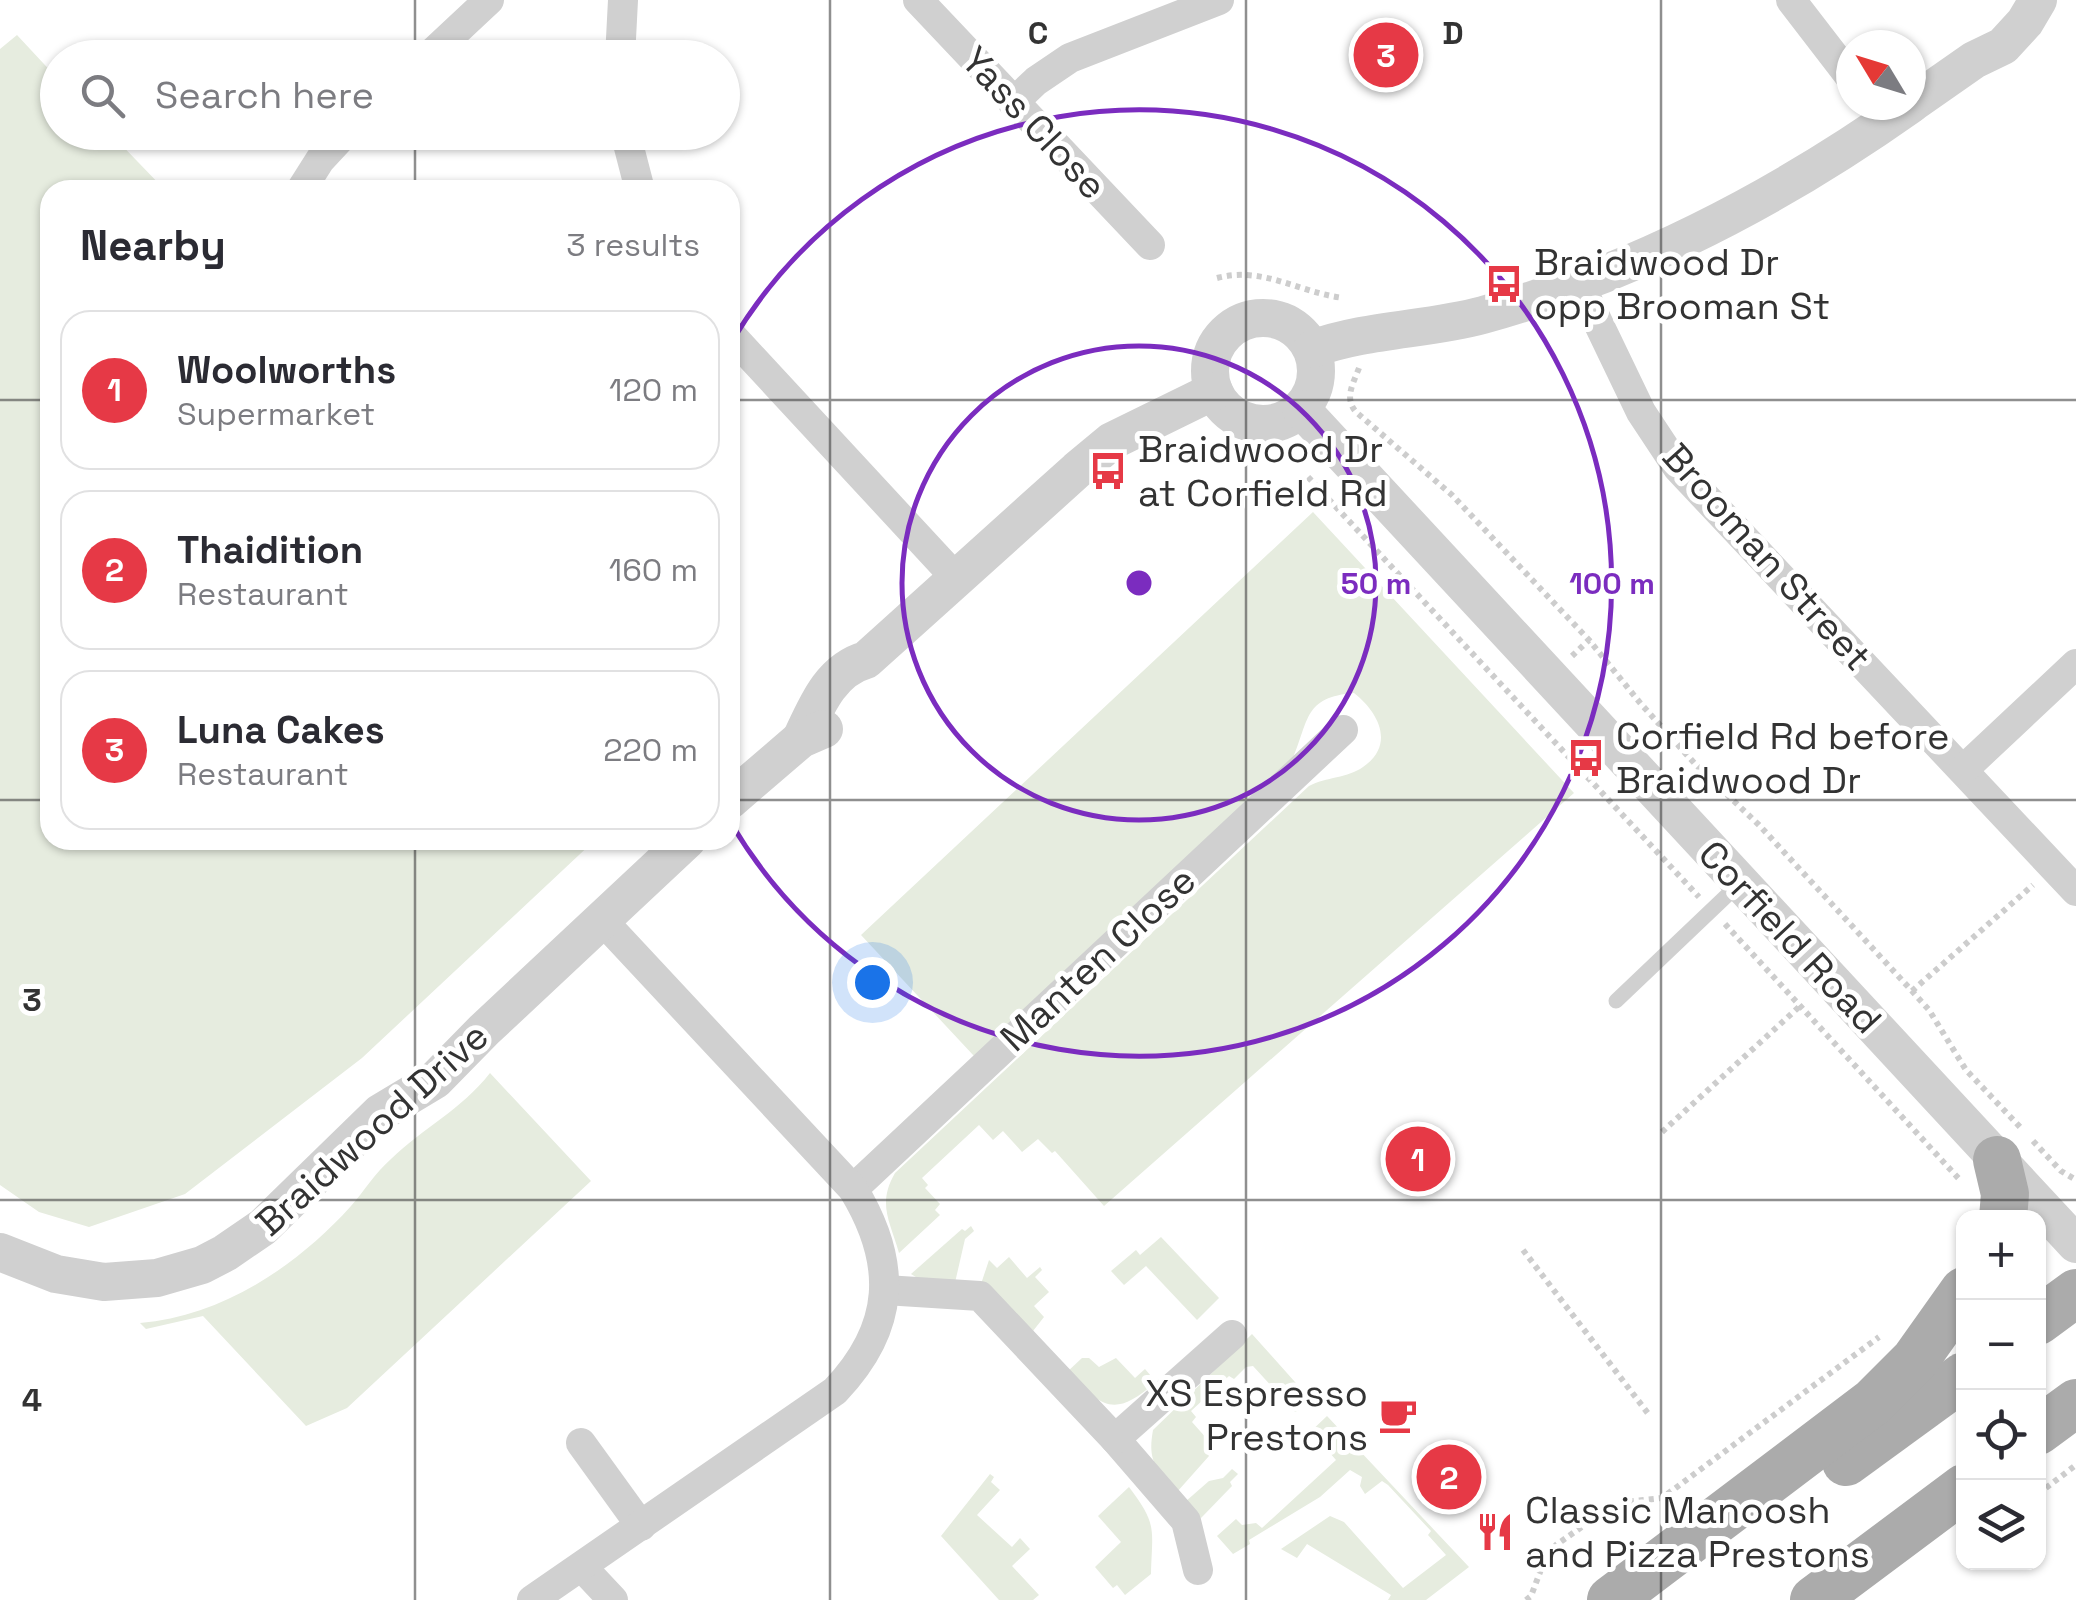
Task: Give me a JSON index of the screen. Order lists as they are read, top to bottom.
{
  "streets": {
    "street": [
      "Yass Close",
      "Brooman Street",
      "Corfield Road",
      "Manten Close",
      "Braidwood Drive"
    ]
  },
  "places": {
    "bus stop": ["Braidwood Dr opp Brooman St", "Braidwood Dr at Corfield Rd", "Corfield Rd before Braidwood Dr"],
    "cafe": ["XS Espresso Prestons"],
    "restaurant": ["Classic Manoosh and Pizza Prestons"]
  },
  "north": "top left",
  "page": {
    "pins": ["3", "1", "2"],
    "search": "Search here",
    "heading": ["Nearby", "3 results"],
    "list": [
      {
        "mark": "1",
        "name": "Woolworths",
        "note": "Supermarket",
        "value": "120 m"
      },
      {
        "mark": "2",
        "name": "Thaidition",
        "note": "Restaurant",
        "value": "160 m"
      },
      {
        "mark": "3",
        "name": "Luna Cakes",
        "note": "Restaurant",
        "value": "220 m"
      }
    ],
    "map_buttons": ["+", "−"]
  },
  "grid": {
    "columns": ["C", "D"],
    "rows": ["3", "4"]
  },
  "rings": ["50 m", "100 m"]
}
